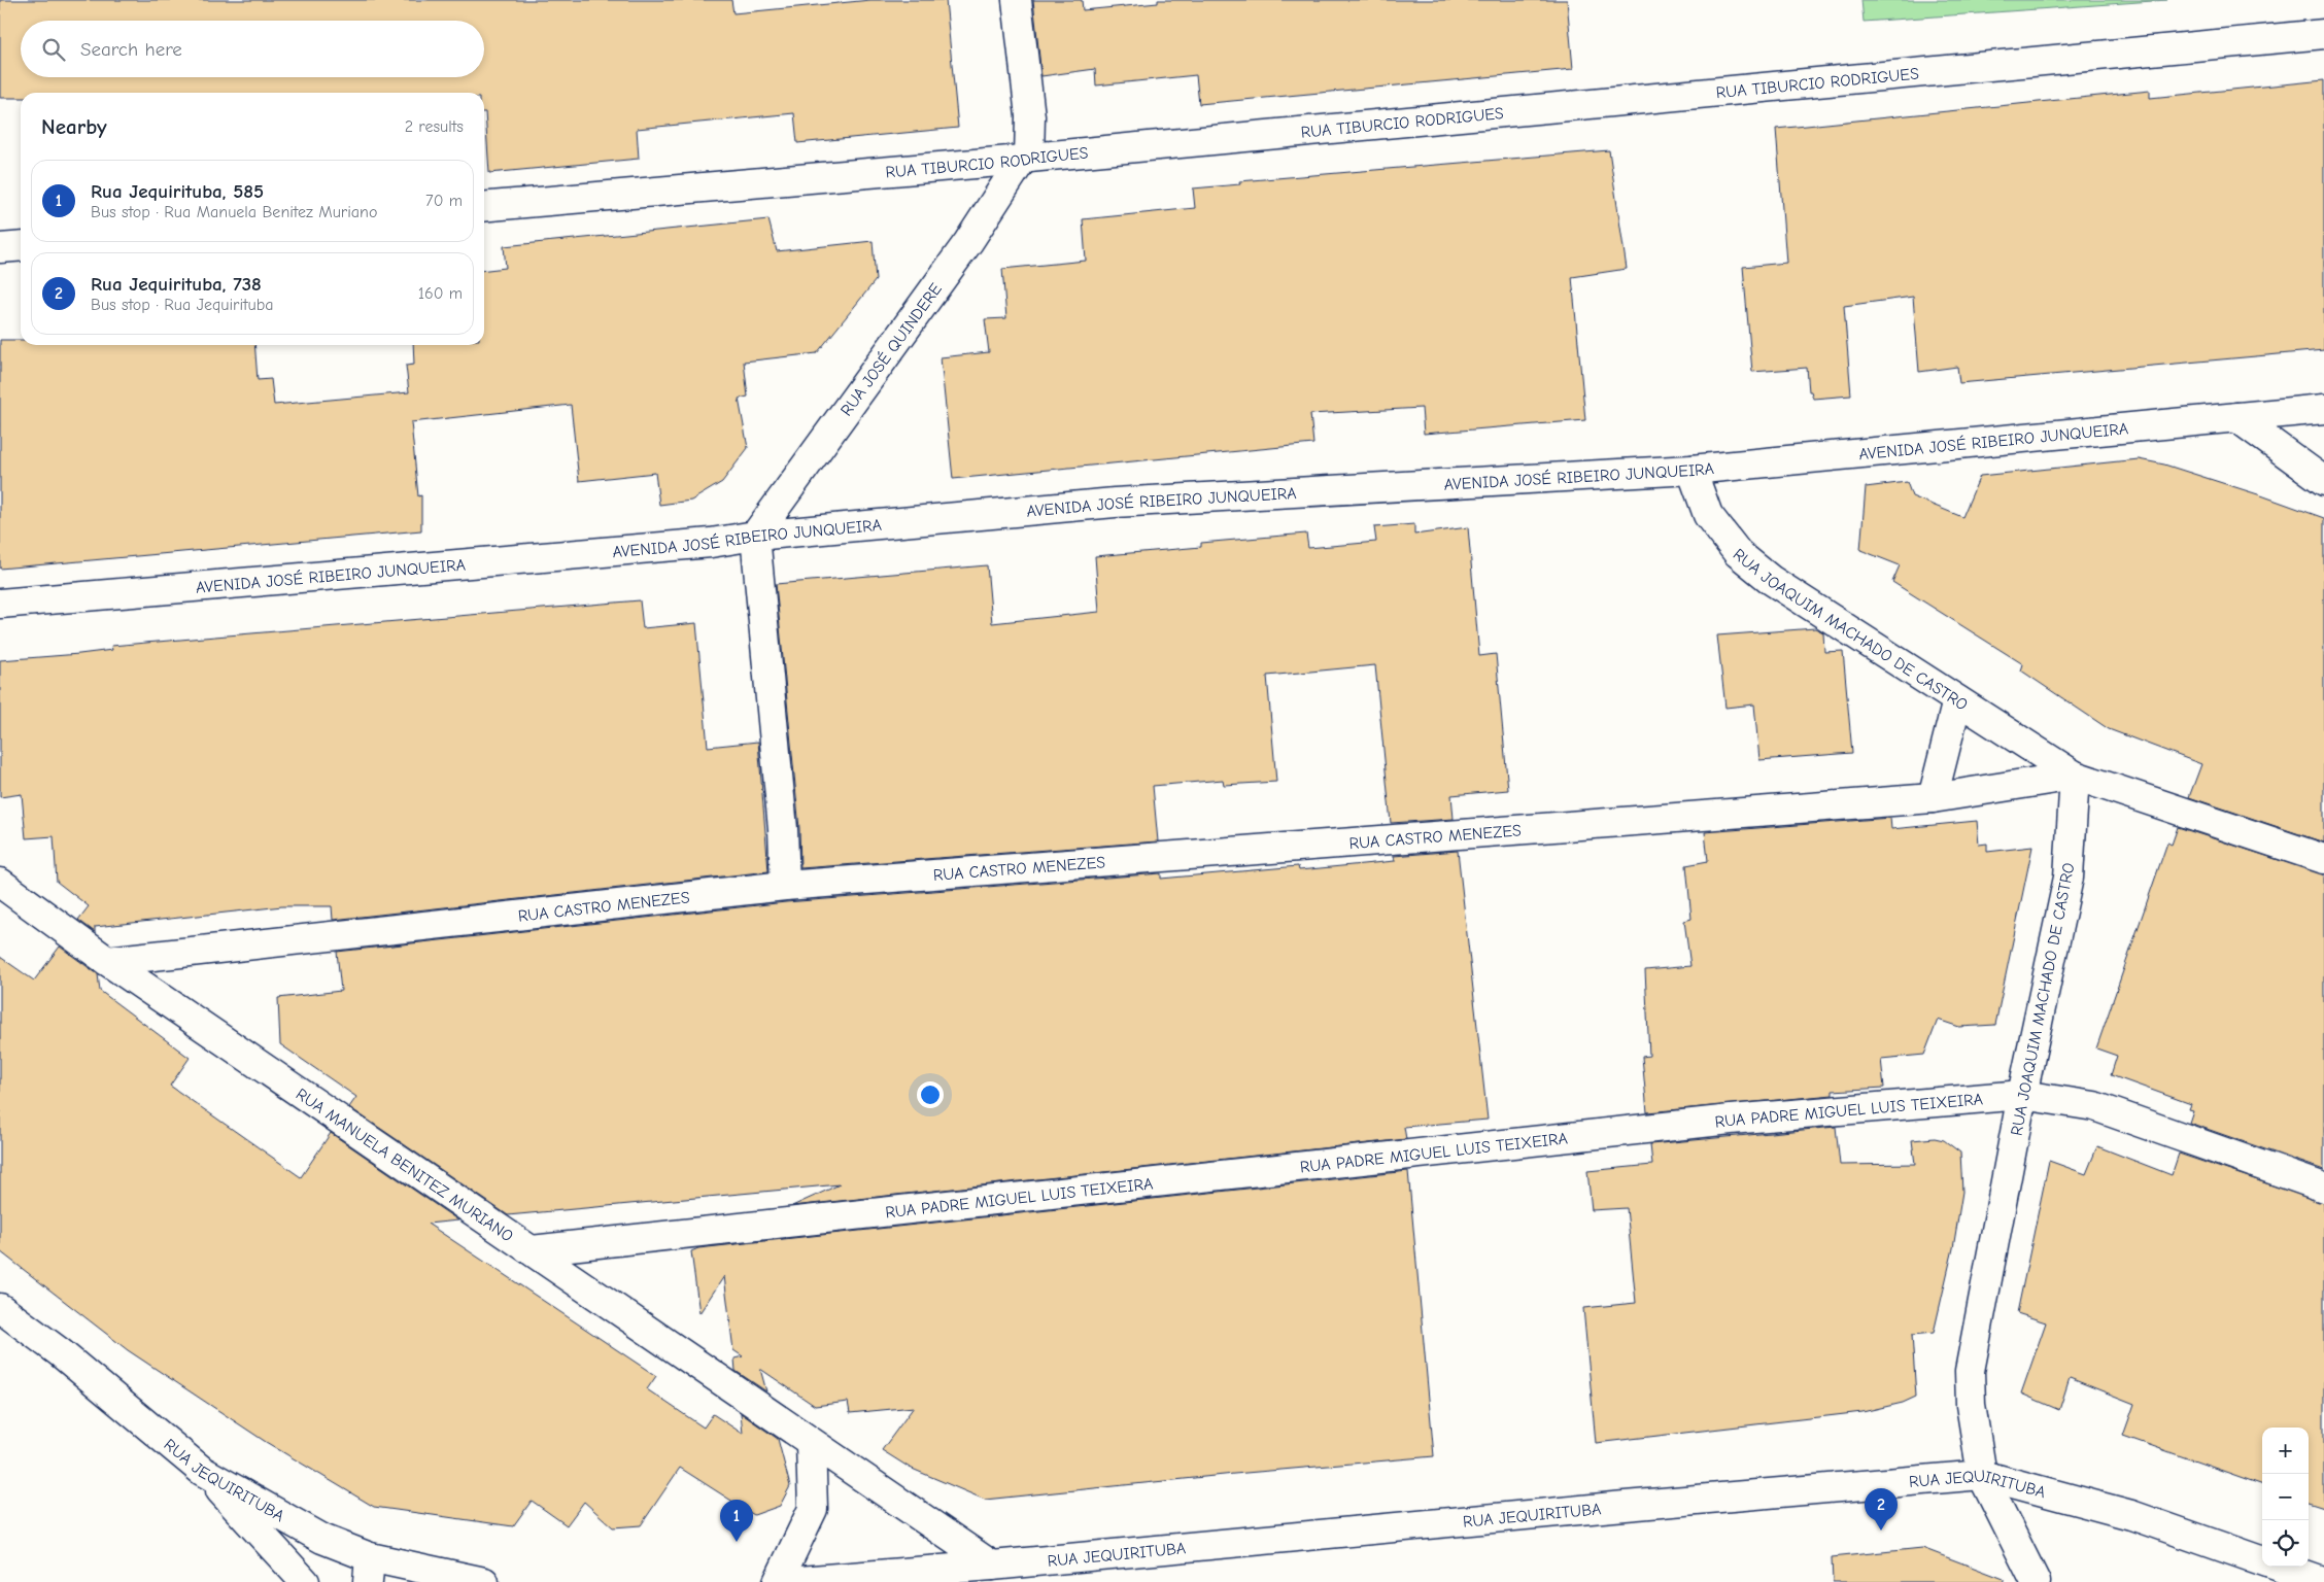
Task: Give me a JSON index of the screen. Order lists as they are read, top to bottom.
{
  "streets": {
    "street": [
      "RUA TIBURCIO RODRIGUES",
      "RUA JOSÉ QUINDERE",
      "AVENIDA JOSÉ RIBEIRO JUNQUEIRA",
      "RUA JOAQUIM MACHADO DE CASTRO",
      "RUA CASTRO MENEZES",
      "RUA PADRE MIGUEL LUIS TEIXEIRA",
      "RUA MANUELA BENITEZ MURIANO",
      "RUA JEQUIRITUBA"
    ]
  },
  "crossings": [
    ["RUA TIBURCIO RODRIGUES", "RUA JOSÉ QUINDERE"],
    ["RUA JOSÉ QUINDERE", "AVENIDA JOSÉ RIBEIRO JUNQUEIRA"],
    ["AVENIDA JOSÉ RIBEIRO JUNQUEIRA", "RUA JOAQUIM MACHADO DE CASTRO"],
    ["RUA JOAQUIM MACHADO DE CASTRO", "RUA CASTRO MENEZES"],
    ["RUA JOAQUIM MACHADO DE CASTRO", "RUA PADRE MIGUEL LUIS TEIXEIRA"],
    ["RUA JOAQUIM MACHADO DE CASTRO", "RUA JEQUIRITUBA"],
    ["RUA CASTRO MENEZES", "RUA MANUELA BENITEZ MURIANO"],
    ["RUA PADRE MIGUEL LUIS TEIXEIRA", "RUA MANUELA BENITEZ MURIANO"],
    ["RUA MANUELA BENITEZ MURIANO", "RUA JEQUIRITUBA"]
  ],
  "page": {
    "search": "Search here",
    "heading": ["Nearby", "2 results"],
    "list": [
      {
        "mark": "1",
        "name": "Rua Jequirituba, 585",
        "note": "Bus stop · Rua Manuela Benitez Muriano",
        "value": "70 m"
      },
      {
        "mark": "2",
        "name": "Rua Jequirituba, 738",
        "note": "Bus stop · Rua Jequirituba",
        "value": "160 m"
      }
    ],
    "map_buttons": ["+", "−"],
    "pins": ["2", "1"]
  }
}
